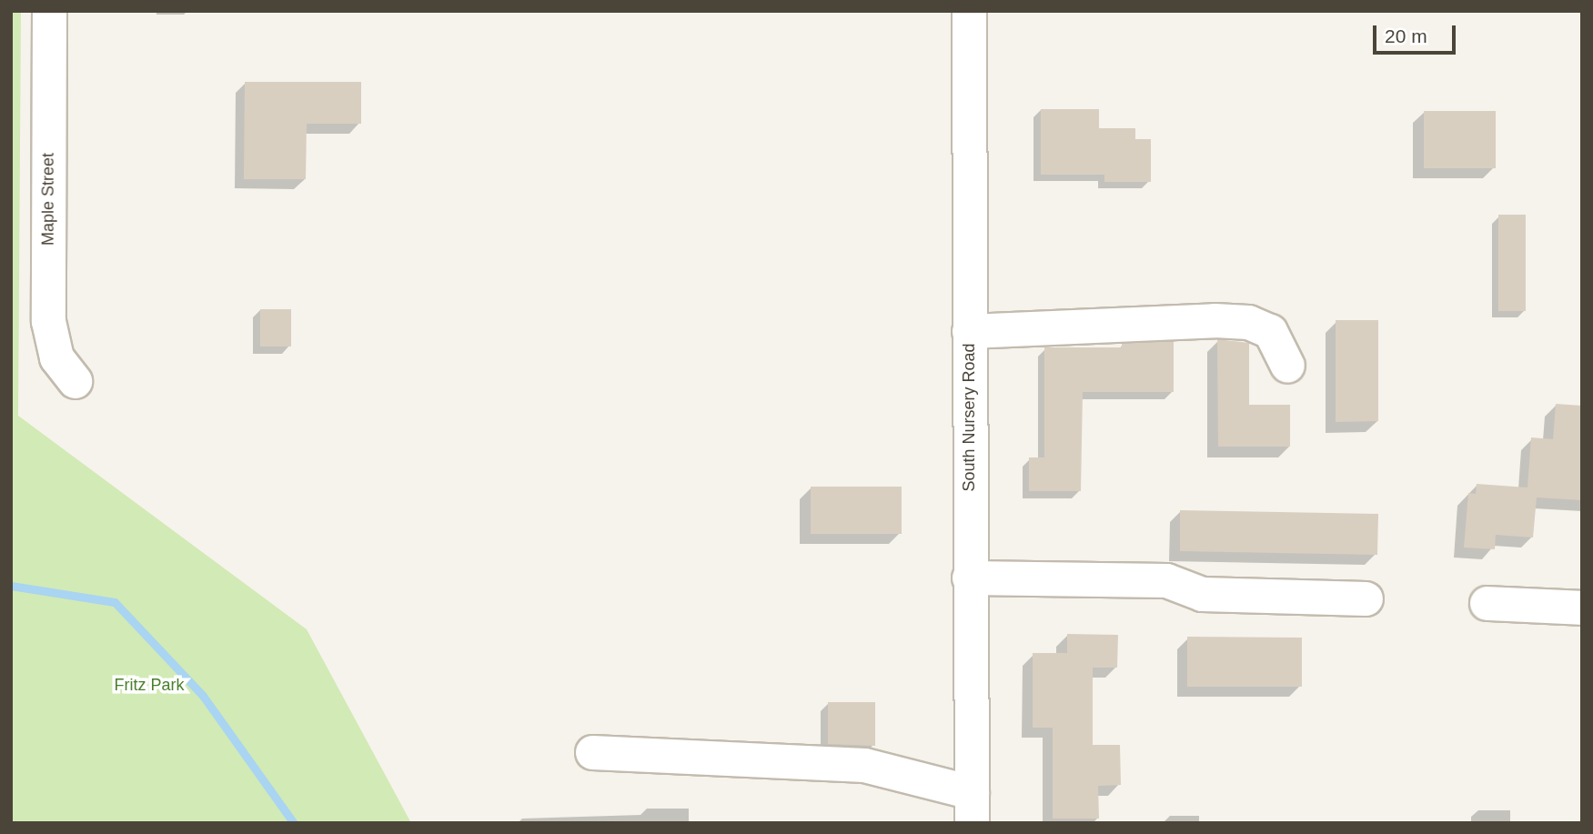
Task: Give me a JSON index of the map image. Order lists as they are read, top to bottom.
{
  "streets": {
    "street": ["Maple Street", "South Nursery Road"]
  },
  "parks": ["Fritz Park"],
  "scale_bar": "20 m"
}
